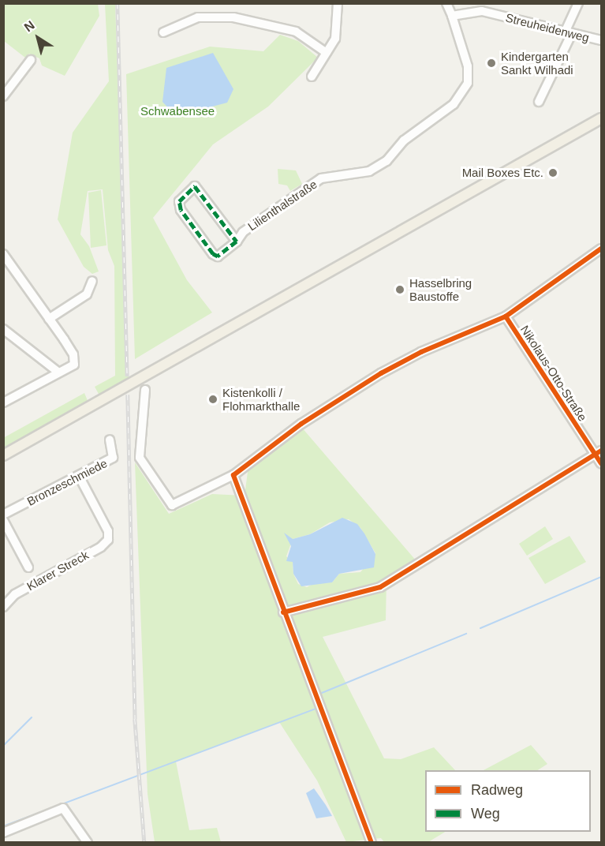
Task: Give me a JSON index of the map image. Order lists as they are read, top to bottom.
{
  "streets": {
    "street": [
      "Streuheidenweg",
      "Lilienthalstraße",
      "Nikolaus-Otto-Straße",
      "Bronzeschmiede",
      "Klarer Streck"
    ]
  },
  "crossings": [
    ["Streuheidenweg", "Lilienthalstraße"],
    ["Bronzeschmiede", "Klarer Streck"]
  ],
  "parks": ["Schwabensee"],
  "places": [
    "Kindergarten Sankt Wilhadi",
    "Mail Boxes Etc.",
    "Hasselbring Baustoffe",
    "Kistenkolli / Flohmarkthalle"
  ],
  "legend": ["Radweg", "Weg"],
  "north": "top left"
}
